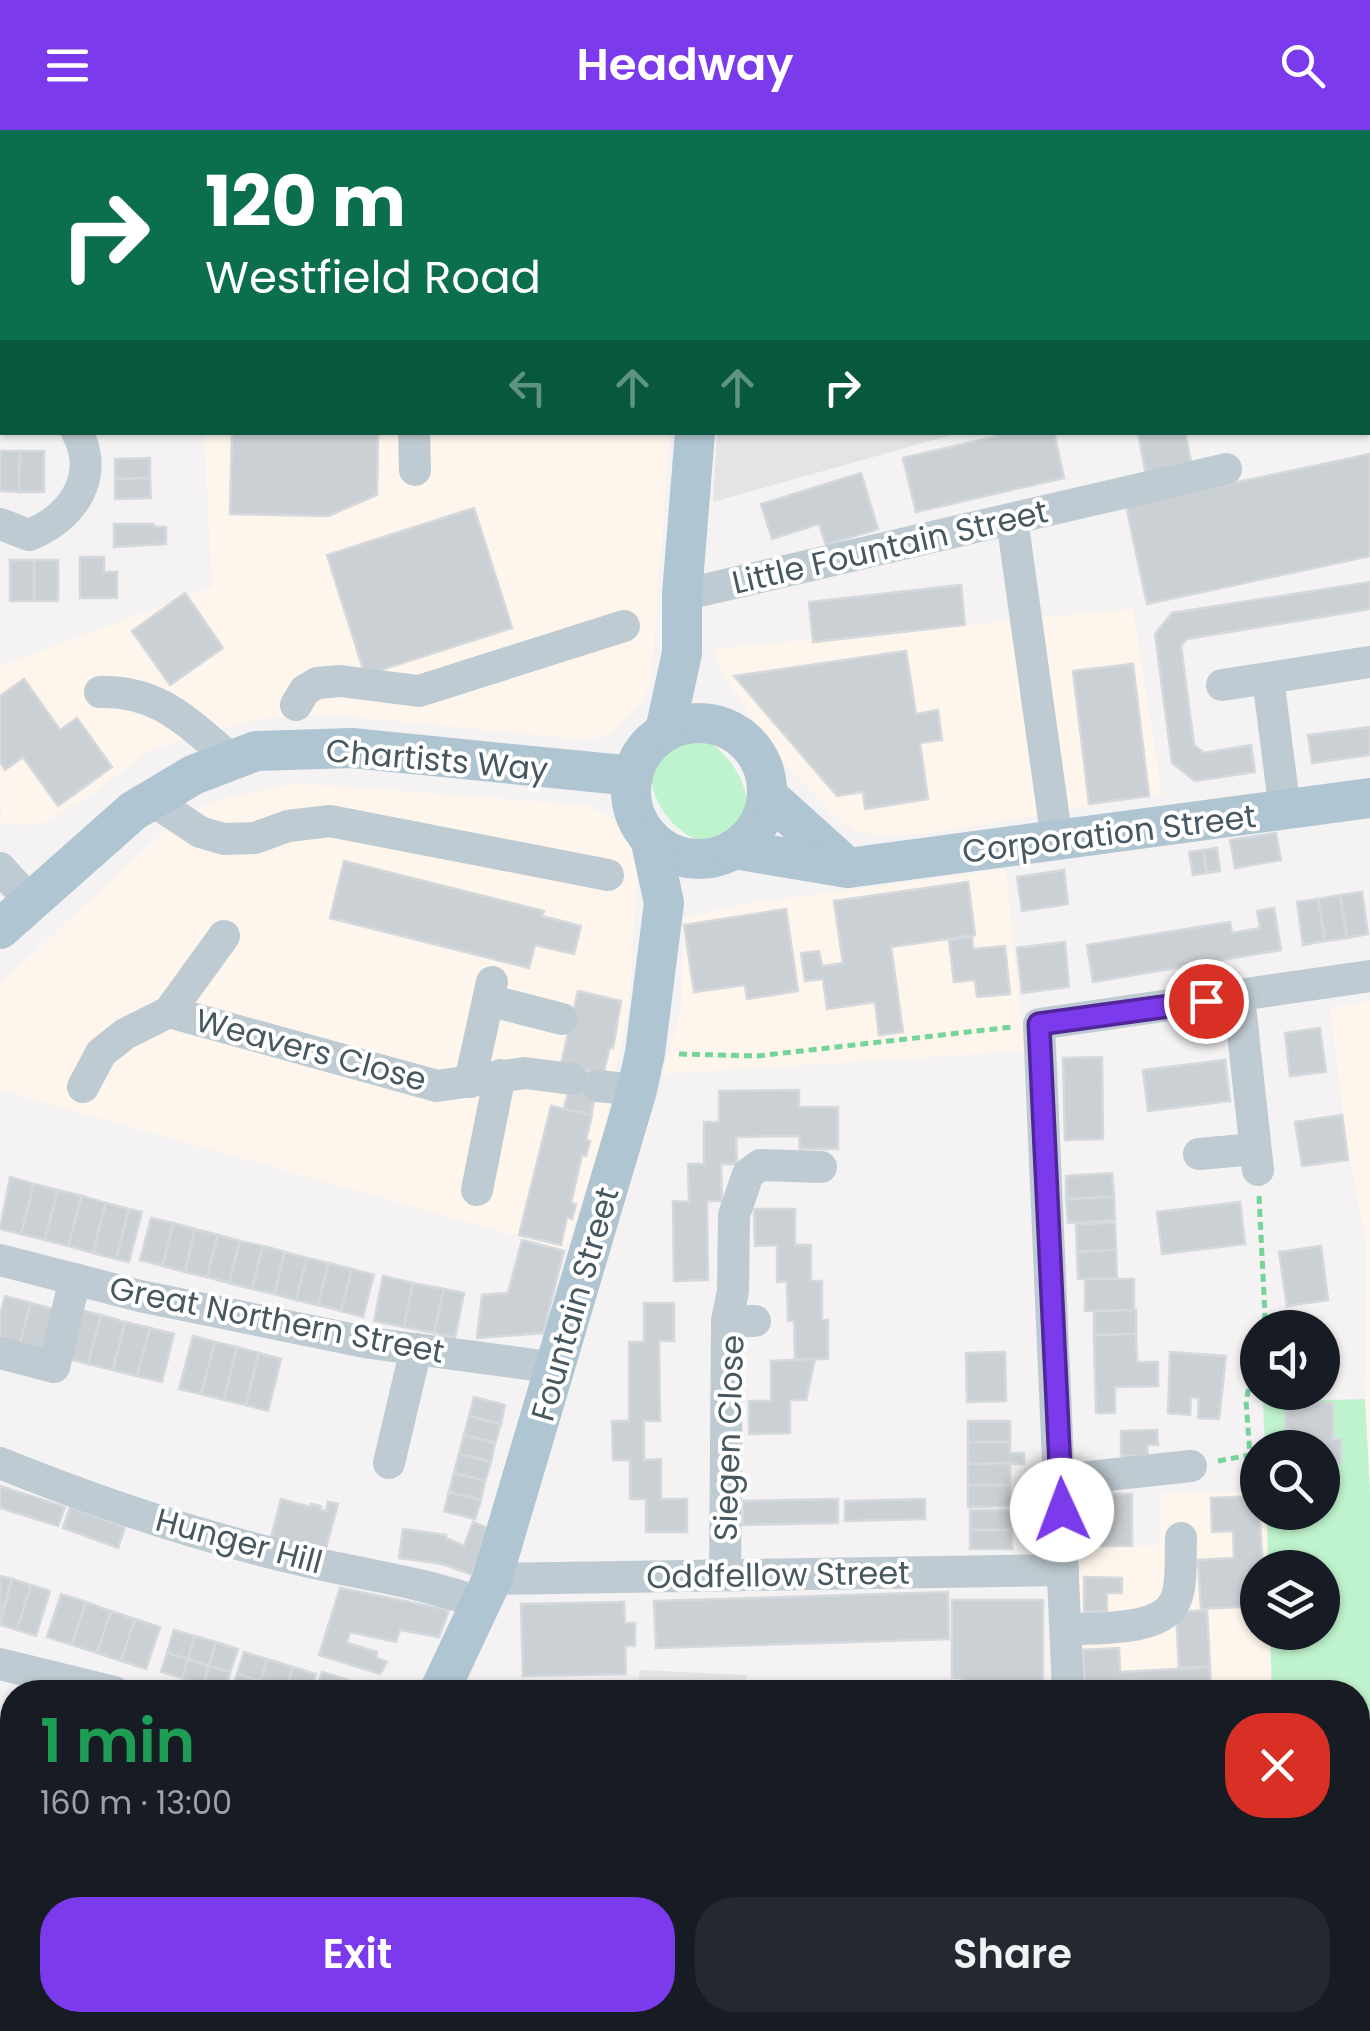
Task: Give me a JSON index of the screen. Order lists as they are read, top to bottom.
{
  "streets": {
    "main road": ["Chartists Way", "Corporation Street", "Fountain Street"],
    "street": [
      "Little Fountain Street",
      "Weavers Close",
      "Great Northern Street",
      "Siegen Close",
      "Hunger Hill",
      "Oddfellow Street"
    ]
  },
  "crossings": [
    ["Chartists Way", "Corporation Street"],
    ["Chartists Way", "Fountain Street"],
    ["Corporation Street", "Fountain Street"],
    ["Weavers Close", "Fountain Street"],
    ["Fountain Street", "Great Northern Street"],
    ["Fountain Street", "Hunger Hill"],
    ["Fountain Street", "Oddfellow Street"],
    ["Siegen Close", "Oddfellow Street"],
    ["Hunger Hill", "Oddfellow Street"]
  ],
  "page": {
    "header": "Headway",
    "turn": ["120 m", "Westfield Road"],
    "heading": ["1 min", "160 m · 13:00"],
    "buttons": ["Exit", "Share"]
  }
}
